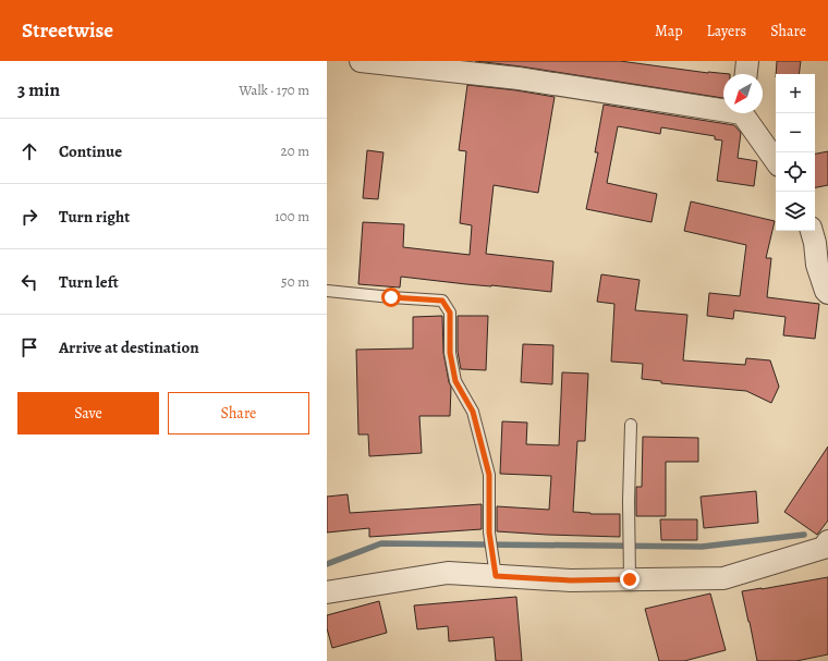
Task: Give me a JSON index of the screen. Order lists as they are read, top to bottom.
{
  "north": "bottom left",
  "page": {
    "header": "Streetwise",
    "nav": ["Map", "Layers", "Share"],
    "heading": ["3 min", "Walk · 170 m"],
    "map_buttons": ["+", "−"],
    "list": [
      ["Continue", "20 m"],
      ["Turn right", "100 m"],
      ["Turn left", "50 m"],
      "Arrive at destination"
    ],
    "buttons": ["Save", "Share"]
  }
}
